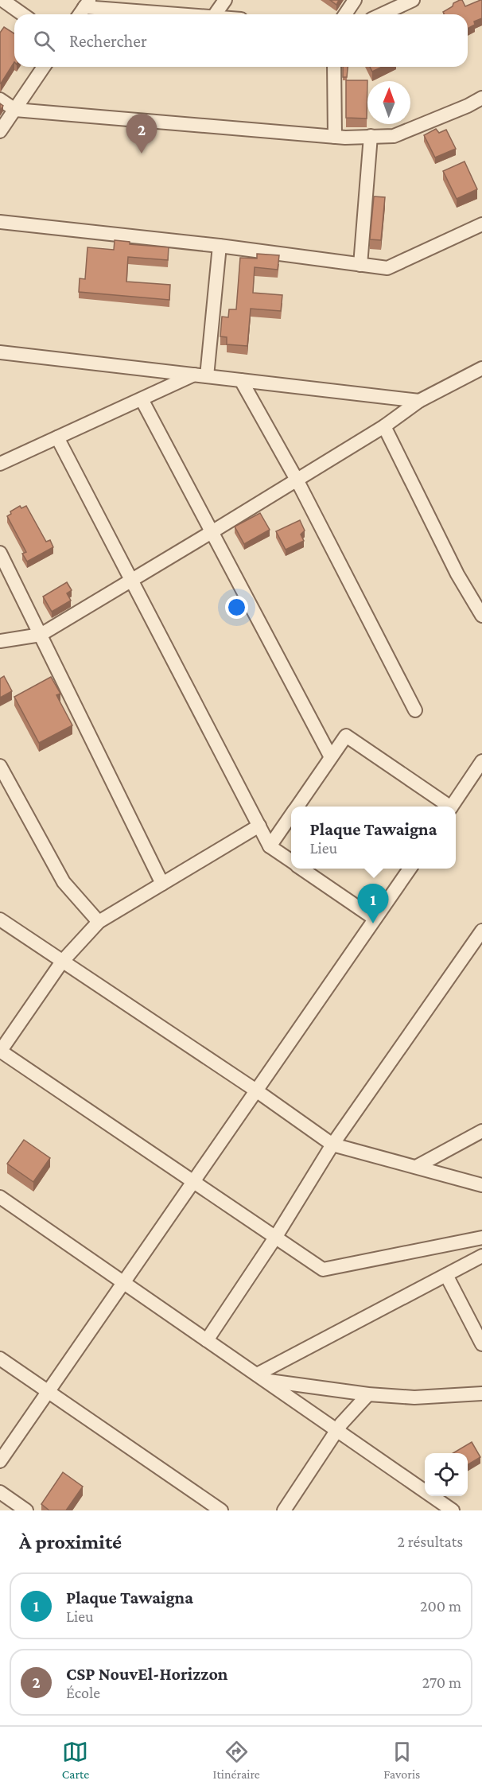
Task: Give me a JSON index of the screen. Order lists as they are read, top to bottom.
{
  "north": "top",
  "page": {
    "search": "Rechercher",
    "pins": ["2", "1"],
    "popup": ["Plaque Tawaigna", "Lieu"],
    "heading": ["À proximité", "2 résultats"],
    "list": [
      {
        "mark": "1",
        "name": "Plaque Tawaigna",
        "note": "Lieu",
        "value": "200 m"
      },
      {
        "mark": "2",
        "name": "CSP NouvEl-Horizzon",
        "note": "École",
        "value": "270 m"
      }
    ],
    "nav": ["Carte", "Itinéraire", "Favoris"]
  }
}
